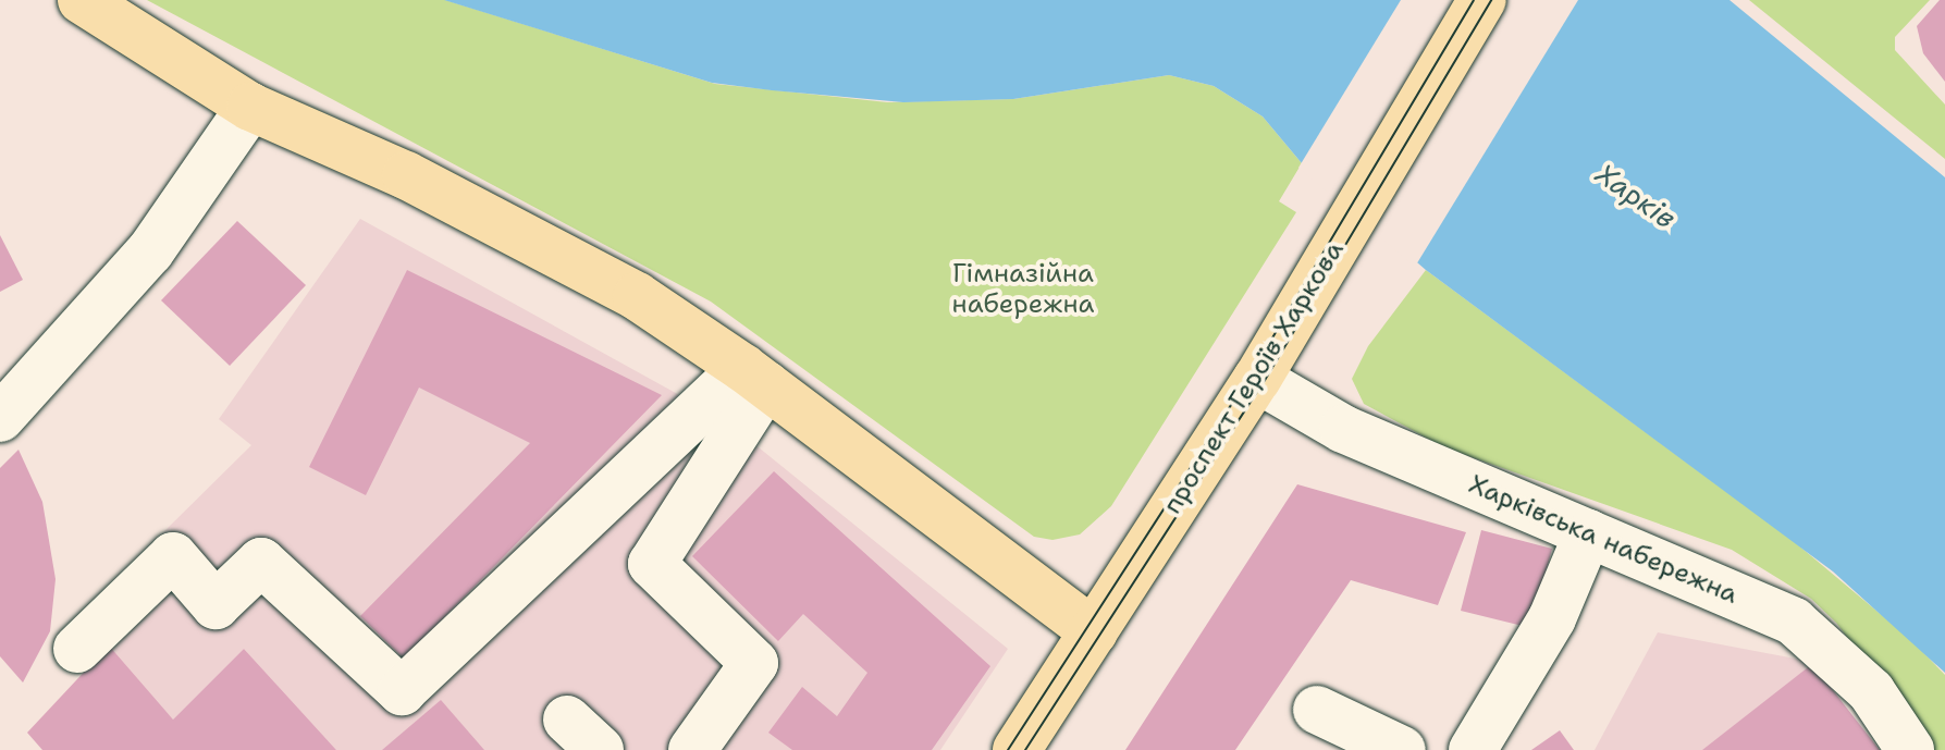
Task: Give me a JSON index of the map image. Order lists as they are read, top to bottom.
{
  "streets": {
    "main road": ["проспект Героїв Харкова"],
    "street": ["Харківська набережна"]
  },
  "crossings": [
    ["проспект Героїв Харкова", "Харківська набережна"]
  ],
  "water": ["Харків"],
  "parks": ["Гімназійна набережна"]
}
